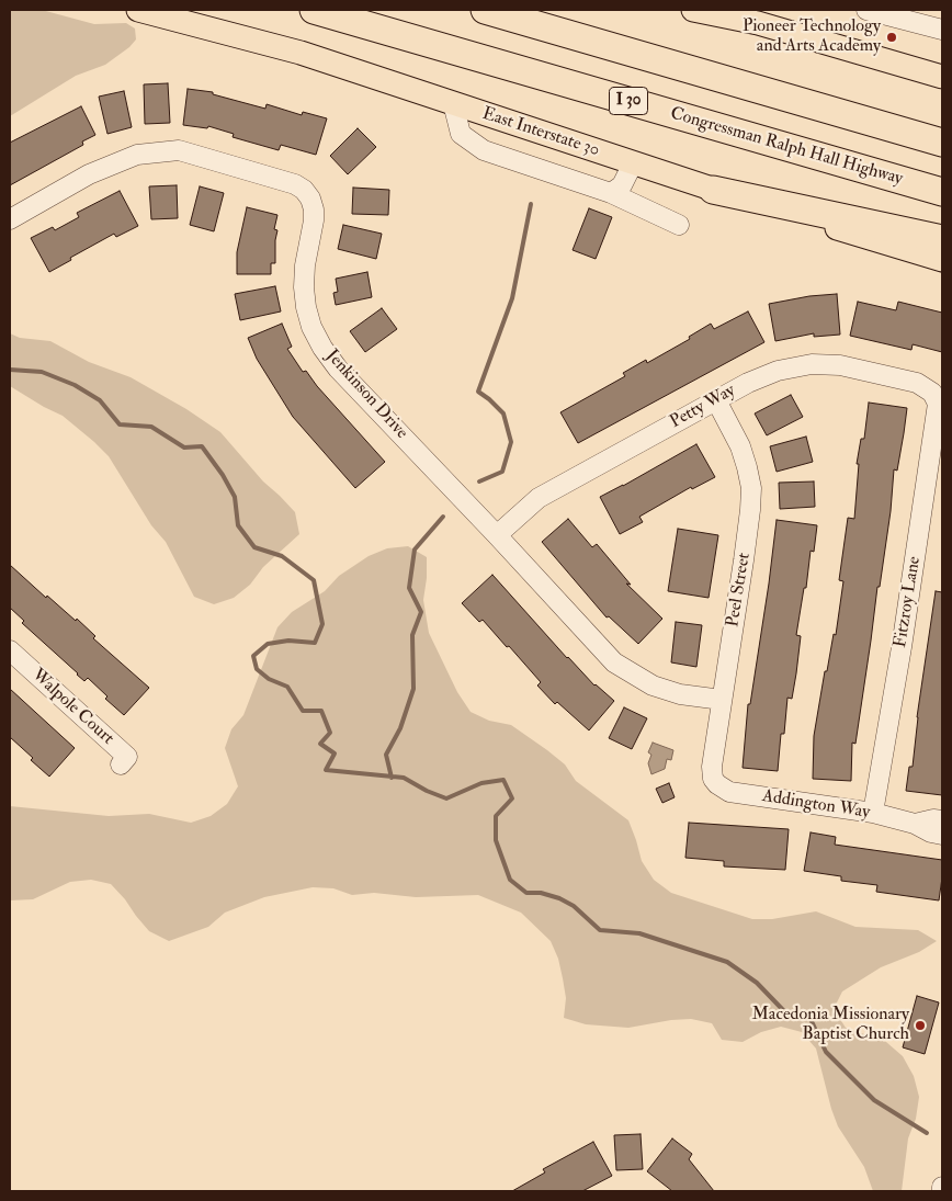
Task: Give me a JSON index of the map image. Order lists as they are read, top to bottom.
{
  "streets": {
    "highway": ["I 30", "Congressman Ralph Hall Highway"],
    "main road": ["East Interstate 30"],
    "street": [
      "Jenkinson Drive",
      "Petty Way",
      "Peel Street",
      "Fitzroy Lane",
      "Walpole Court",
      "Addington Way"
    ]
  },
  "crossings": [
    ["Jenkinson Drive", "Petty Way"],
    ["Jenkinson Drive", "Peel Street"],
    ["Petty Way", "Peel Street"],
    ["Petty Way", "Fitzroy Lane"],
    ["Peel Street", "Addington Way"],
    ["Fitzroy Lane", "Addington Way"]
  ],
  "places": ["Pioneer Technology and Arts Academy", "Macedonia Missionary Baptist Church"]
}
